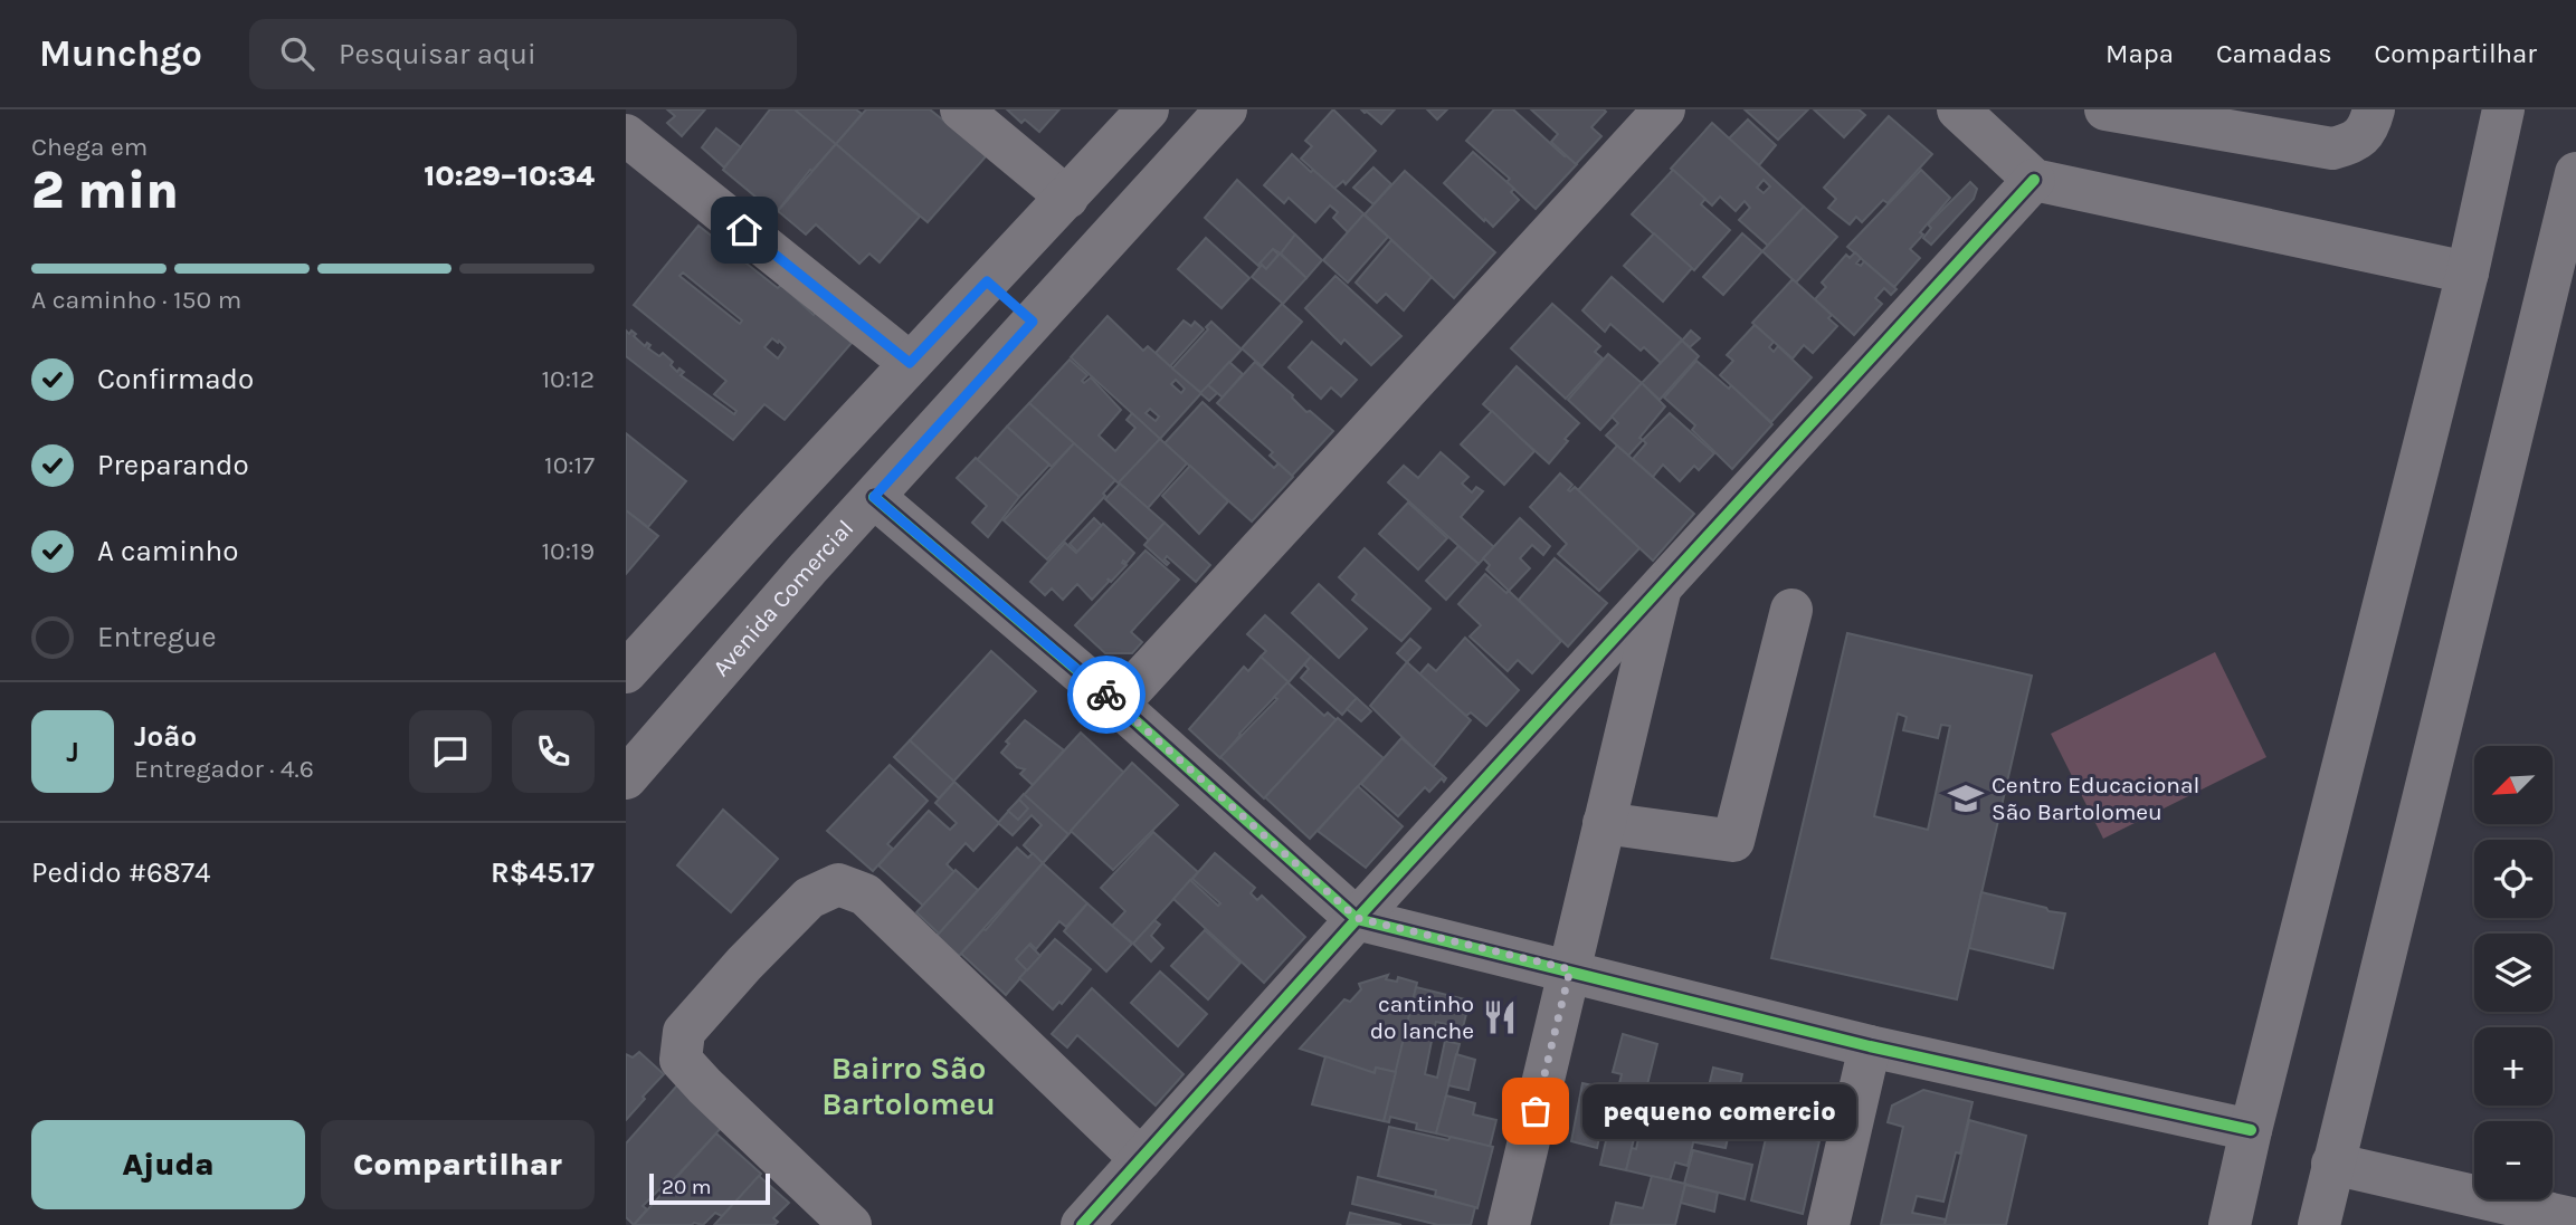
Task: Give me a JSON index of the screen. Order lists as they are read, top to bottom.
{
  "streets": {
    "street": ["Avenida Comercial"]
  },
  "districts": ["Bairro São Bartolomeu"],
  "places": {
    "school or university": ["Centro Educacional São Bartolomeu"],
    "restaurant": ["cantinho do lanche"],
    "other": ["pequeno comercio"]
  },
  "scale_bar": "20 m",
  "north": "bottom left",
  "page": {
    "header": "Munchgo",
    "search": "Pesquisar aqui",
    "nav": ["Mapa", "Camadas", "Compartilhar"],
    "heading": ["2 min", "Chega em", "10:29–10:34"],
    "panel": [
      "João",
      "Entregador · 4.6",
      "Pedido #6874",
      "R$45.17"
    ],
    "bar": "A caminho · 150 m",
    "list": [
      ["Confirmado", "10:12"],
      ["Preparando", "10:17"],
      ["A caminho", "10:19"],
      "Entregue"
    ],
    "round": "J",
    "map_buttons": ["+", "−"],
    "bubble": "pequeno comercio",
    "buttons": ["Ajuda", "Compartilhar"],
    "scale": "20 m"
  }
}
